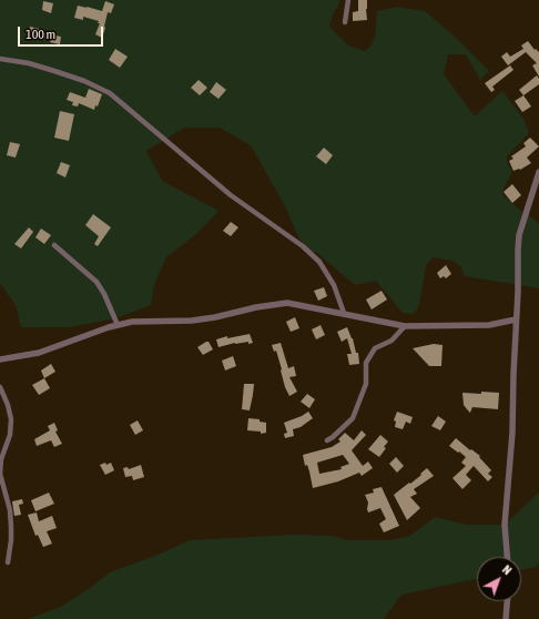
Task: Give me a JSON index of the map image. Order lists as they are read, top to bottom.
{
  "scale_bar": "100 m",
  "north": "top right"
}
